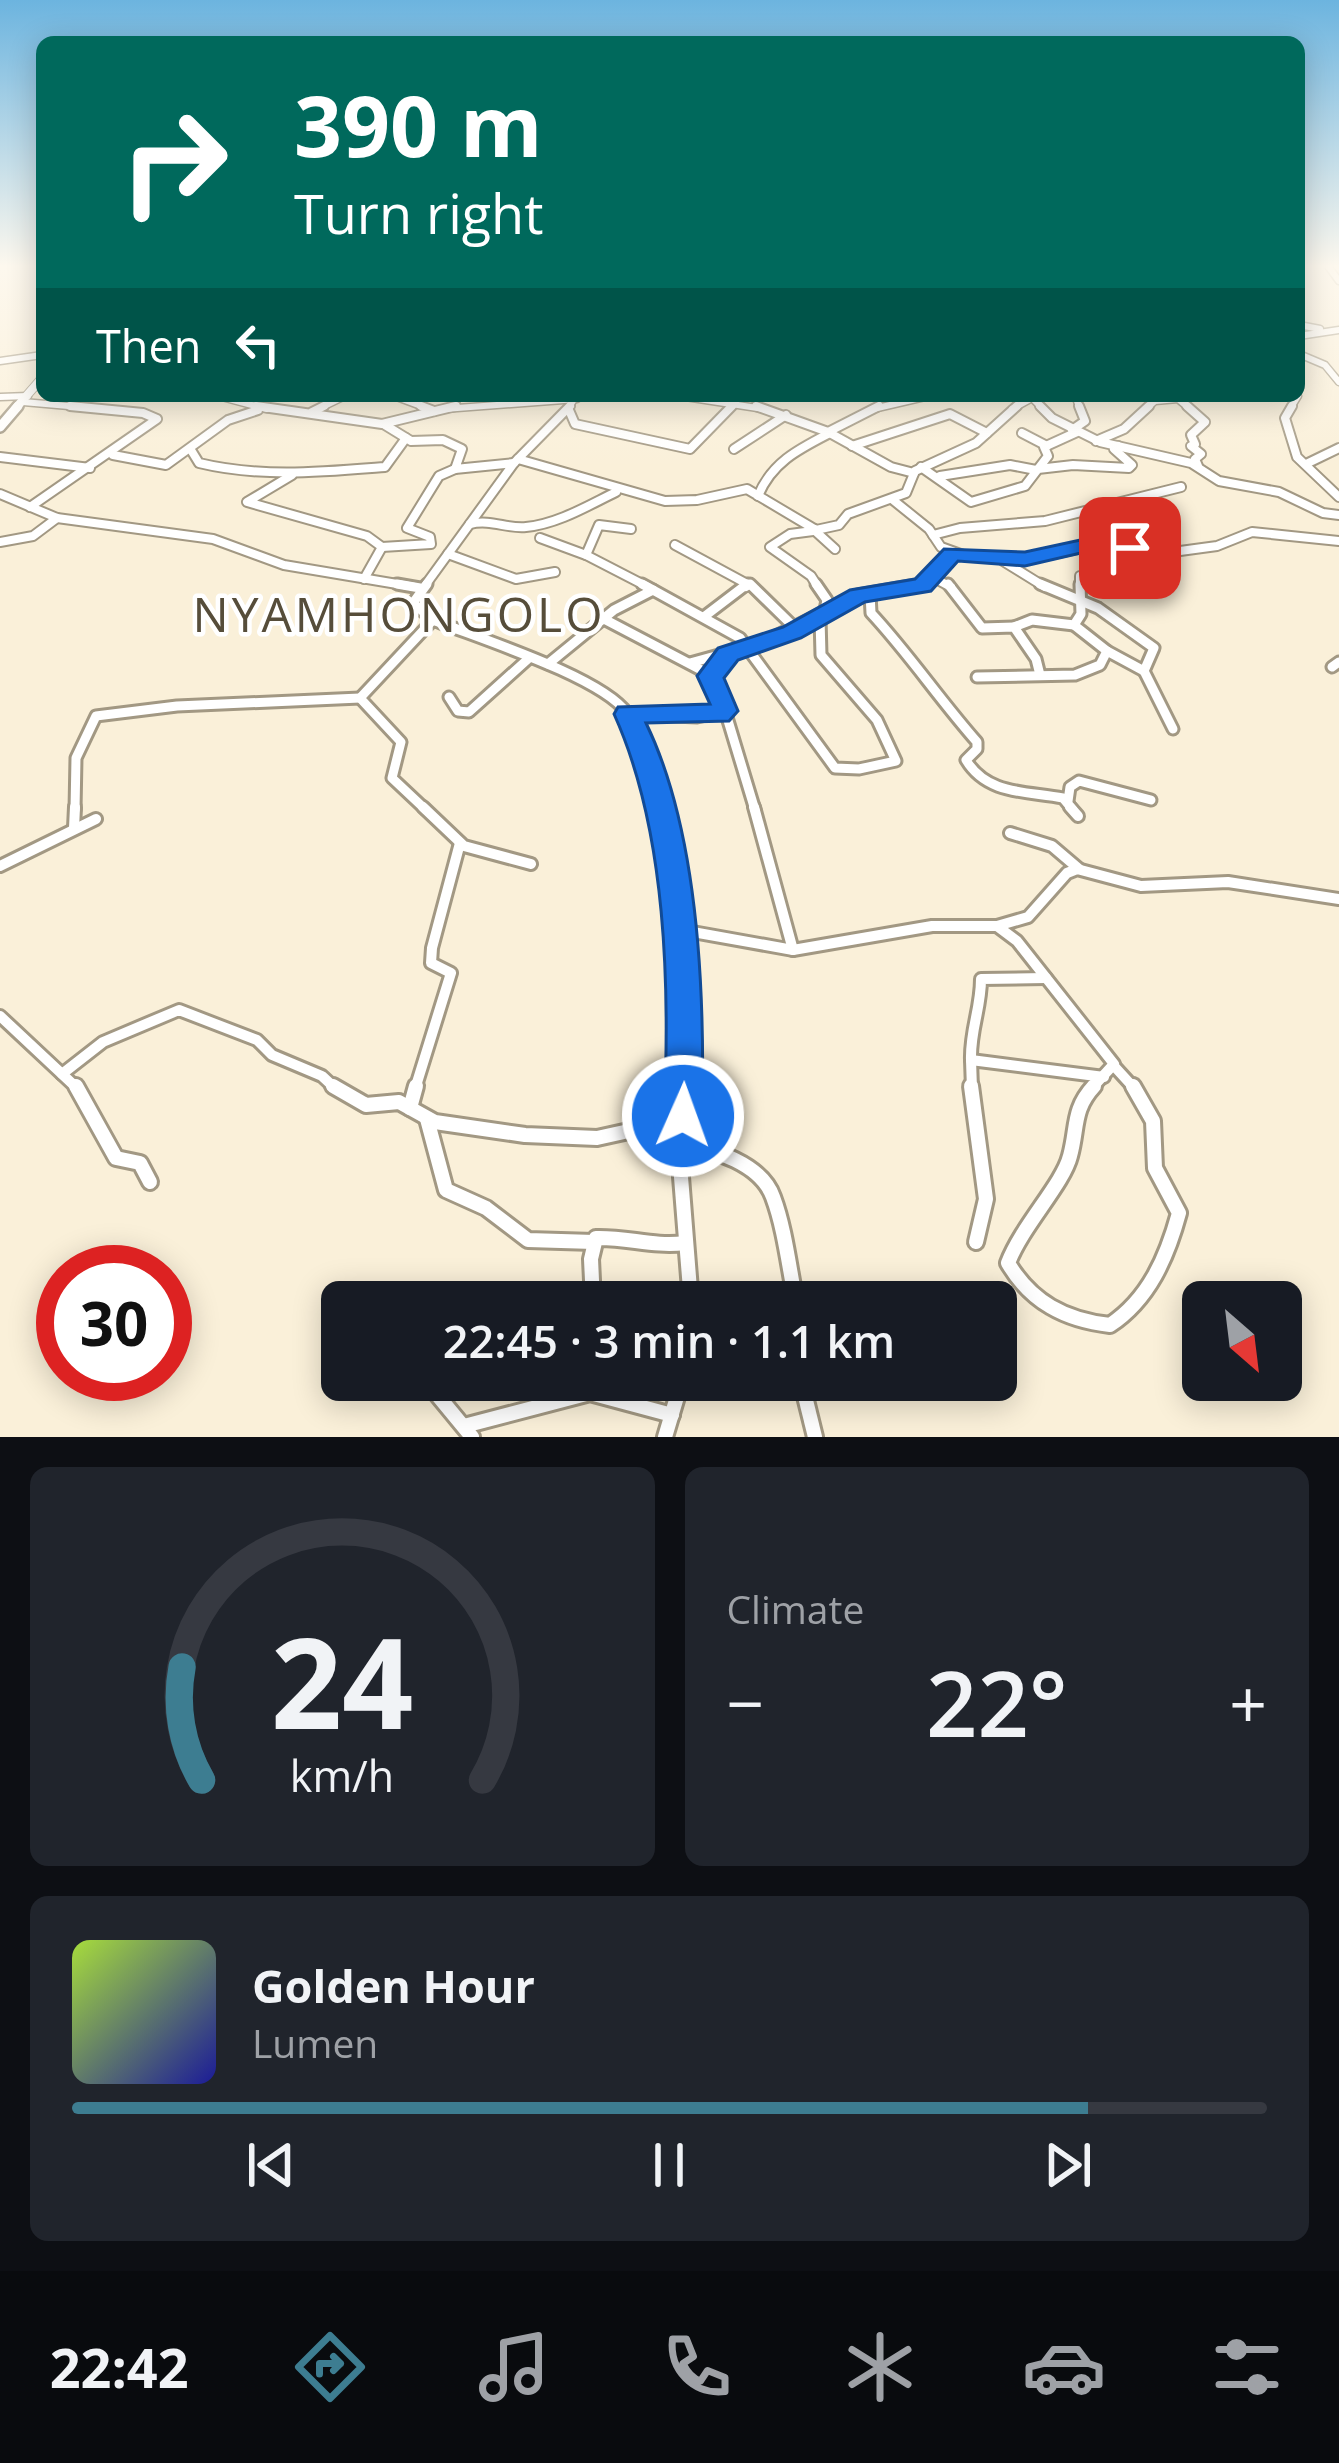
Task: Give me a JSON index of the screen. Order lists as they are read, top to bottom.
{
  "districts": ["NYAMHONGOLO"],
  "north": "bottom right",
  "page": {
    "turn": ["390 m", "Turn right"],
    "then": "Then",
    "limit": "30",
    "trip": "22:45 · 3 min · 1.1 km",
    "tile": "Climate",
    "heat": ["−", "22°", "+"],
    "song": ["Golden Hour", "Lumen"],
    "tabs": "22:42",
    "gauge": ["24", "km/h"]
  }
}
